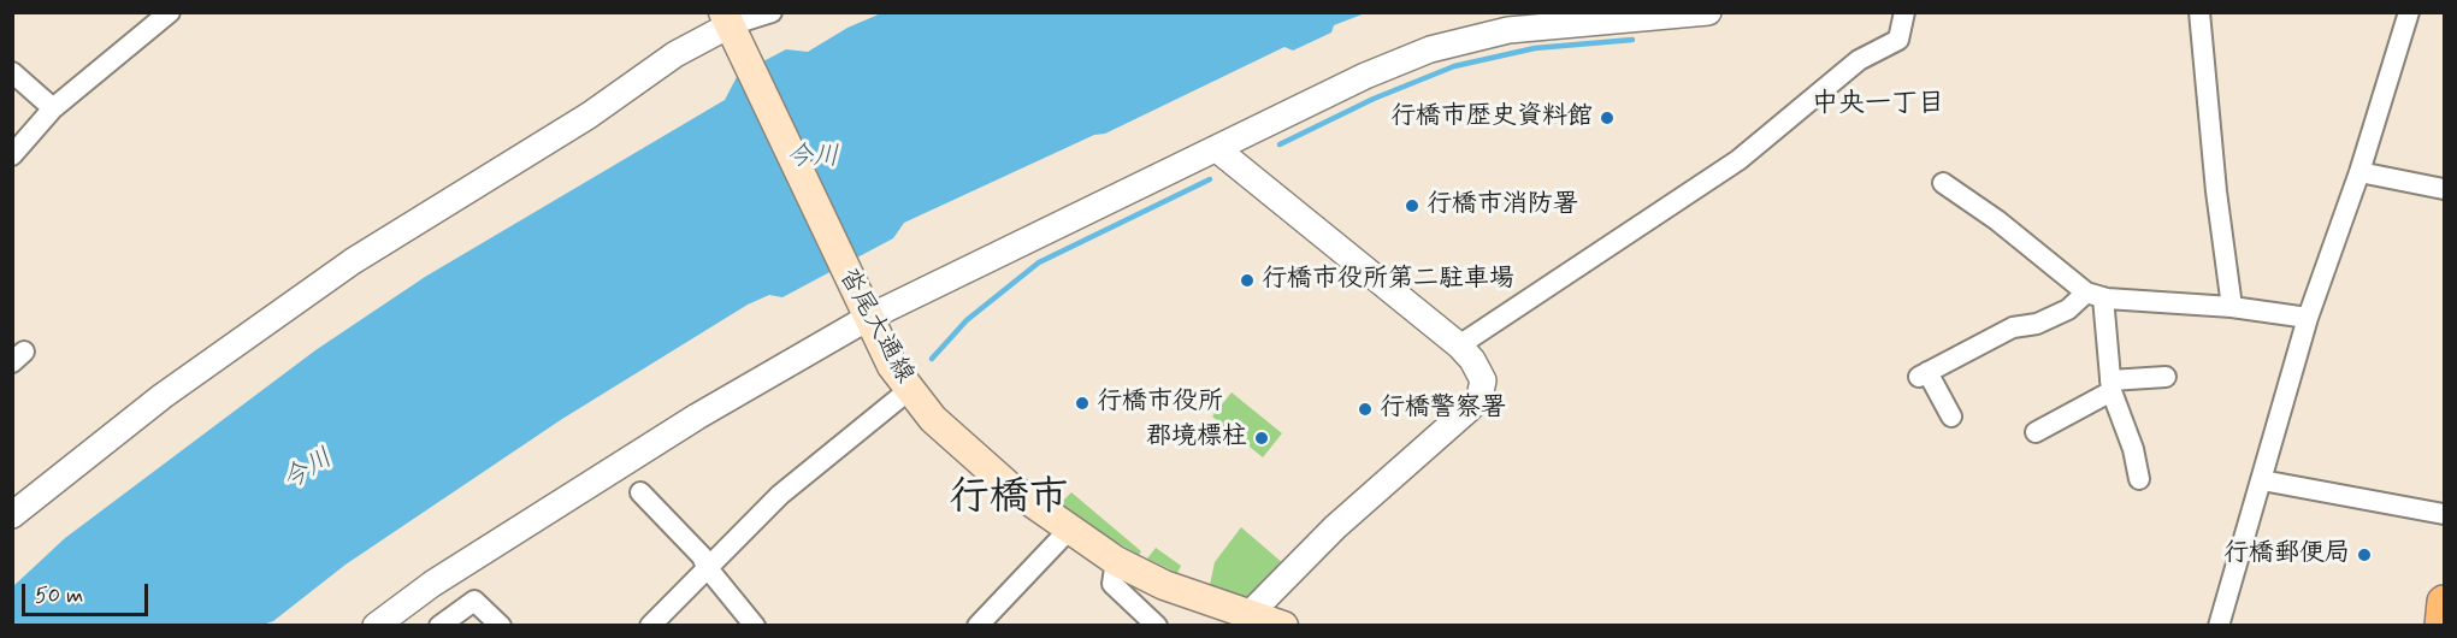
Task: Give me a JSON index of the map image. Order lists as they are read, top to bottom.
{
  "streets": {
    "main road": ["沓尾大通線"]
  },
  "districts": ["中央一丁目", "行橋市"],
  "water": ["今川"],
  "places": [
    "行橋市歴史資料館",
    "行橋市消防署",
    "行橋市役所第二駐車場",
    "行橋市役所",
    "行橋警察署",
    "郡境標柱",
    "行橋郵便局"
  ],
  "scale_bar": "50 m"
}
